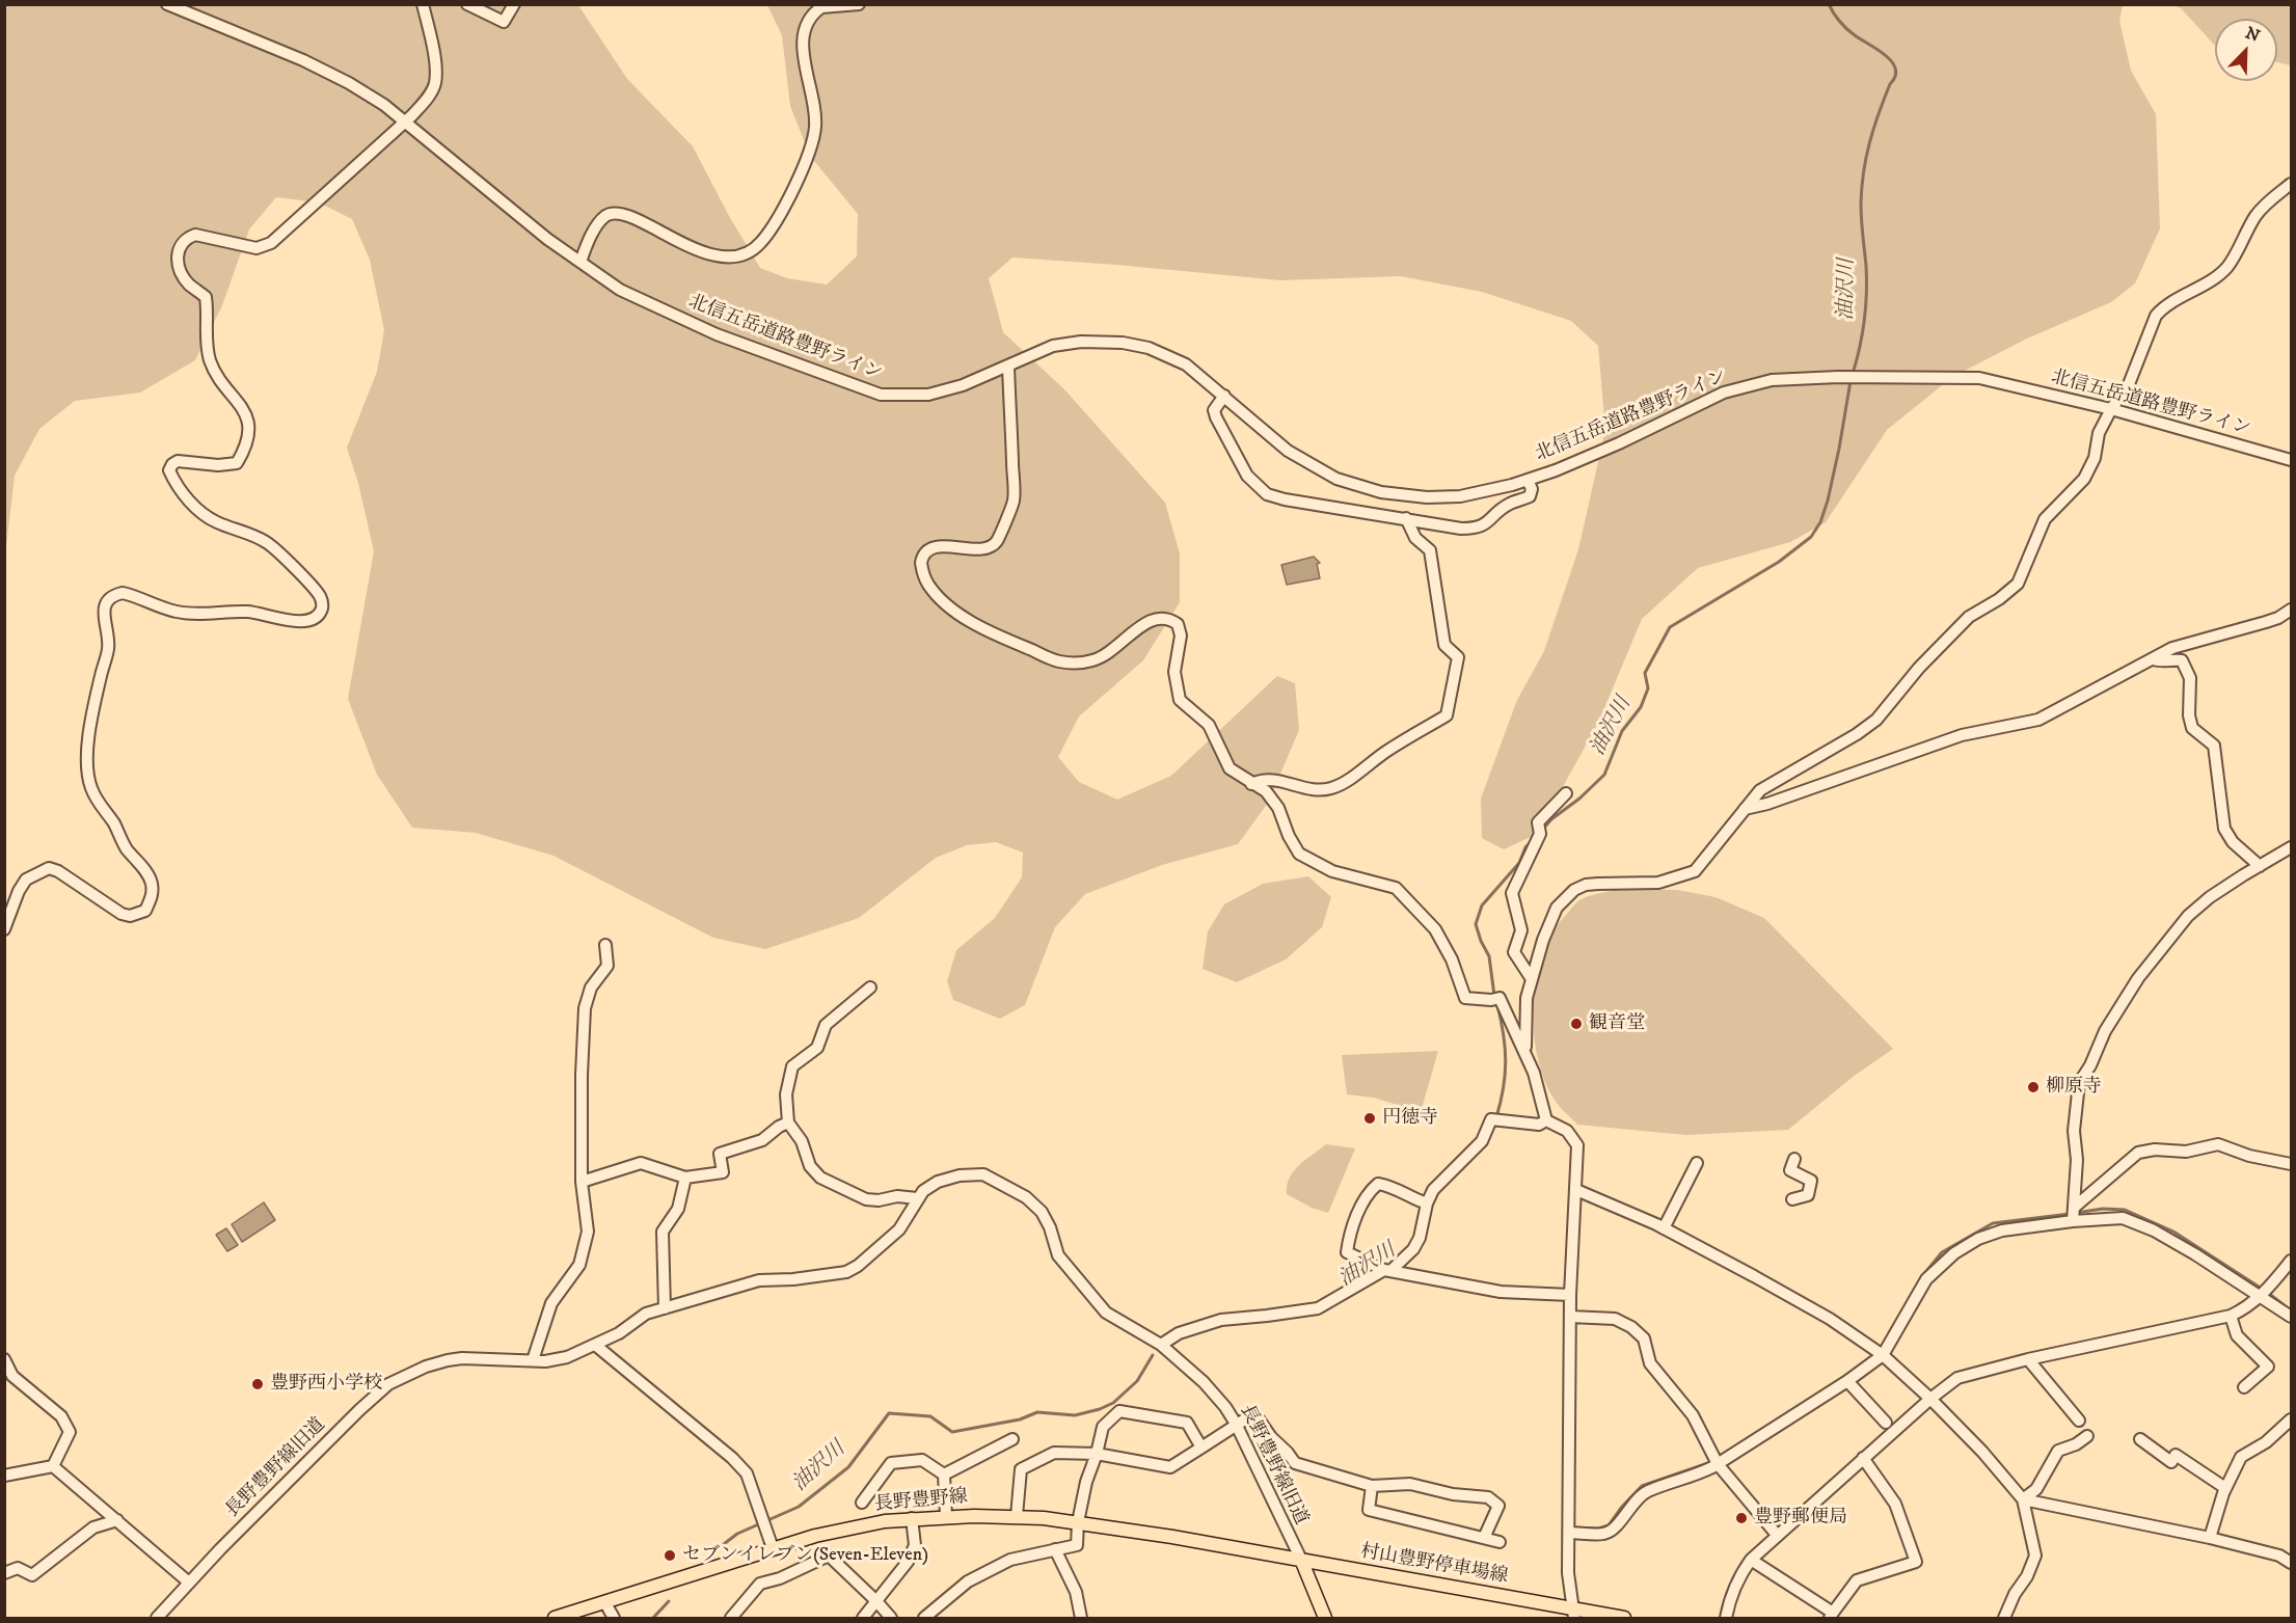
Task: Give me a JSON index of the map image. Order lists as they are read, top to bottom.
{
  "streets": {
    "main road": ["長野豊野線", "村山豊野停車場線"],
    "street": ["北信五岳道路豊野ライン", "長野豊野線旧道"]
  },
  "crossings": [
    ["長野豊野線旧道", "長野豊野線"],
    ["長野豊野線旧道", "村山豊野停車場線"],
    ["長野豊野線", "村山豊野停車場線"]
  ],
  "water": ["油沢川"],
  "places": [
    "観音堂",
    "柳原寺",
    "円徳寺",
    "豊野西小学校",
    "豊野郵便局",
    "セブンイレブン(Seven-Eleven)"
  ],
  "north": "top right"
}
